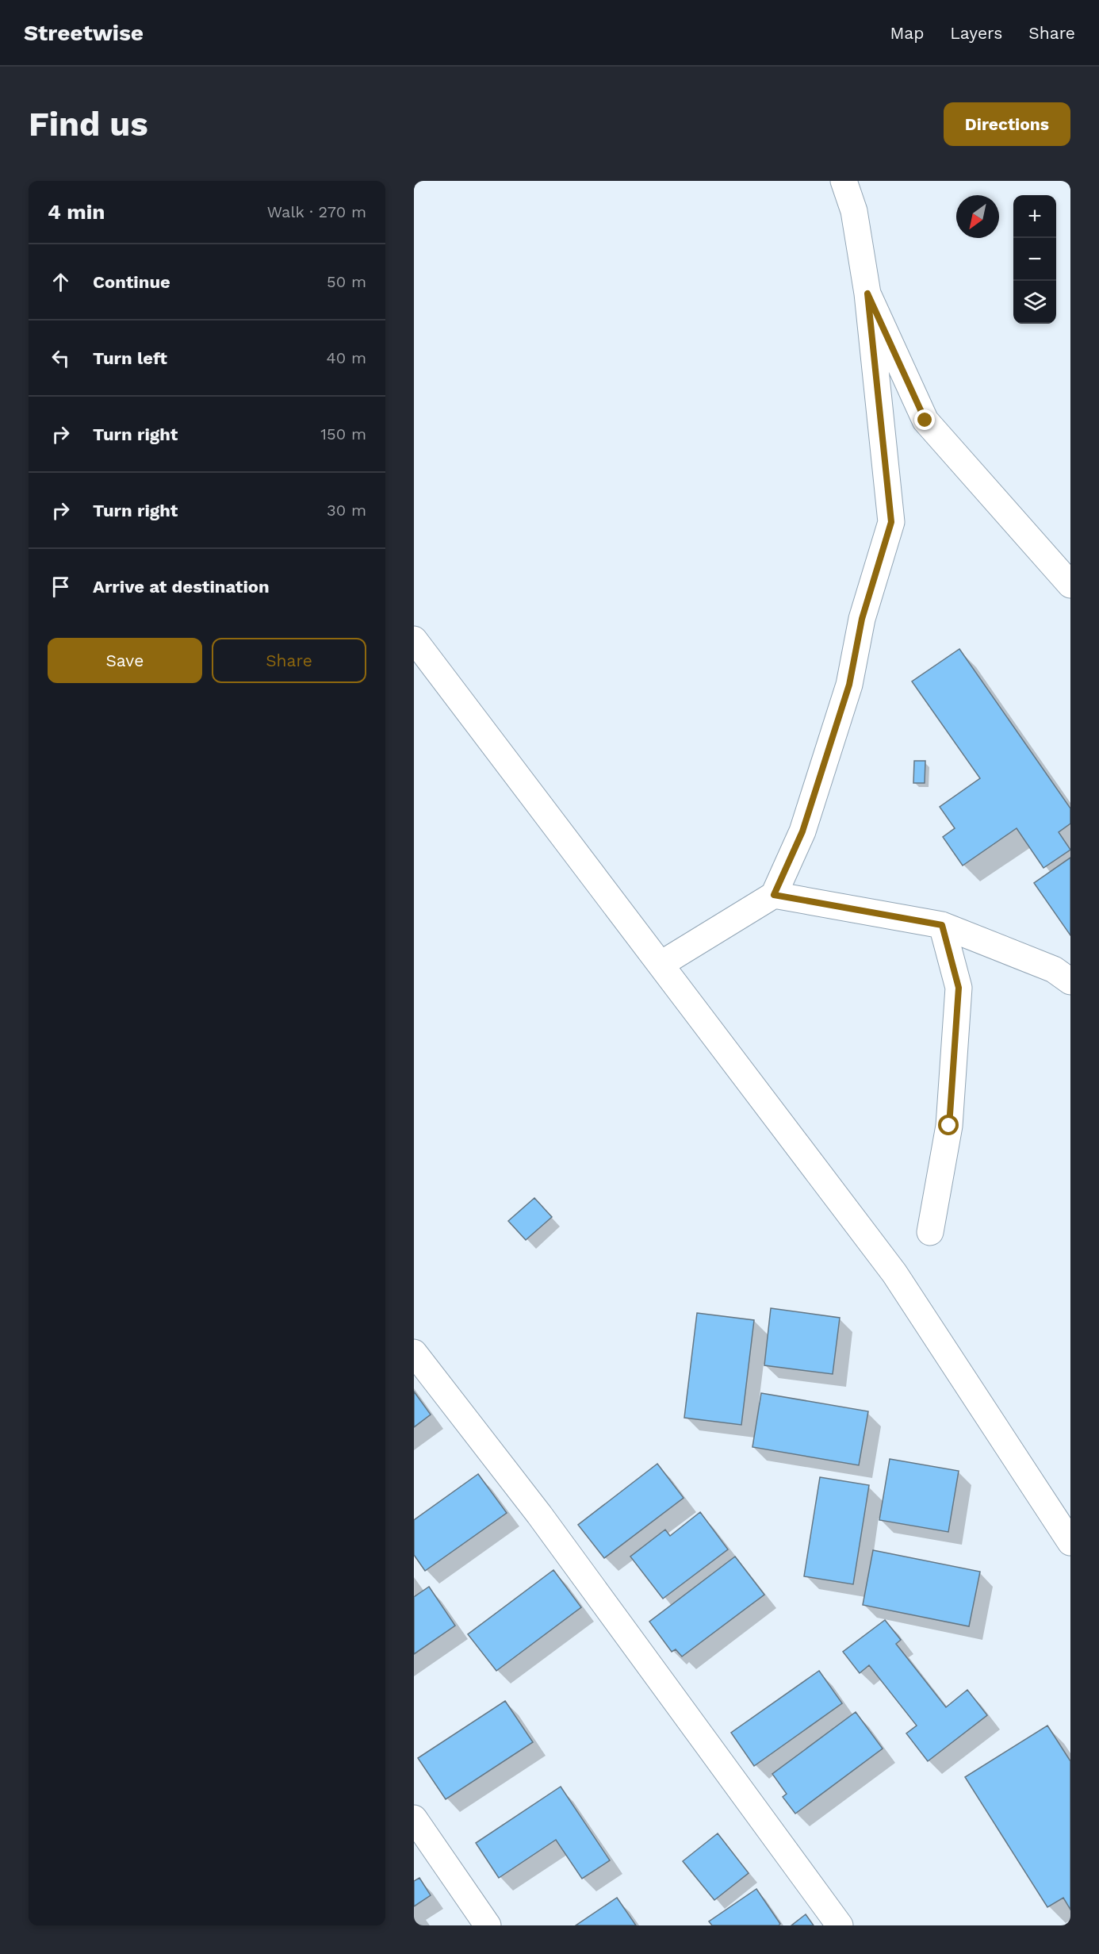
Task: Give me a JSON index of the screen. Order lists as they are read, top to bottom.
{
  "north": "bottom left",
  "page": {
    "header": "Streetwise",
    "nav": ["Map", "Layers", "Share"],
    "buttons": [
      "Directions",
      ["Save", "Share"]
    ],
    "title": "Find us",
    "heading": ["4 min", "Walk · 270 m"],
    "map_buttons": ["+", "−"],
    "list": [
      ["Continue", "50 m"],
      ["Turn left", "40 m"],
      ["Turn right", "150 m"],
      ["Turn right", "30 m"],
      "Arrive at destination"
    ]
  }
}
